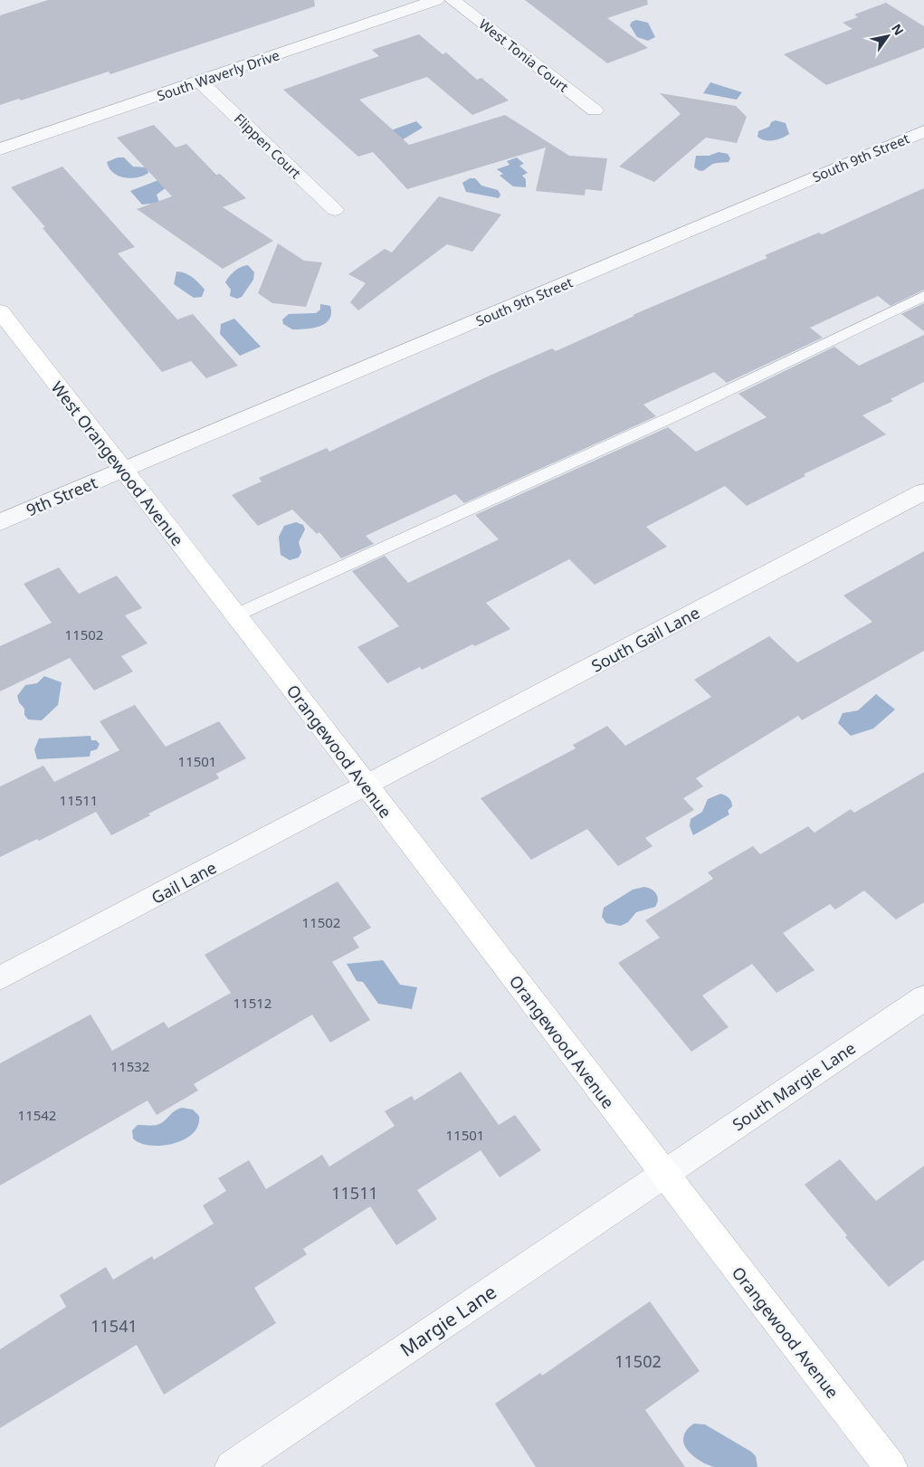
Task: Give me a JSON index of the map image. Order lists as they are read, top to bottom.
{
  "streets": {
    "main road": ["West Orangewood Avenue", "Orangewood Avenue"],
    "street": [
      "West Tonia Court",
      "South Waverly Drive",
      "Flippen Court",
      "South 9th Street",
      "9th Street",
      "South Gail Lane",
      "Gail Lane",
      "South Margie Lane",
      "Margie Lane"
    ]
  },
  "crossings": [
    ["South Waverly Drive", "Flippen Court"],
    ["South 9th Street", "West Orangewood Avenue"],
    ["South 9th Street", "9th Street"],
    ["West Orangewood Avenue", "9th Street"],
    ["West Orangewood Avenue", "Orangewood Avenue"],
    ["South Gail Lane", "Orangewood Avenue"],
    ["South Gail Lane", "Gail Lane"],
    ["Orangewood Avenue", "Gail Lane"],
    ["Orangewood Avenue", "South Margie Lane"],
    ["Orangewood Avenue", "Margie Lane"],
    ["South Margie Lane", "Margie Lane"]
  ],
  "house_numbers": [
    "11502",
    "11501",
    "11511",
    "11502",
    "11512",
    "11532",
    "11542",
    "11501",
    "11511",
    "11541",
    "11502"
  ],
  "north": "top right"
}
